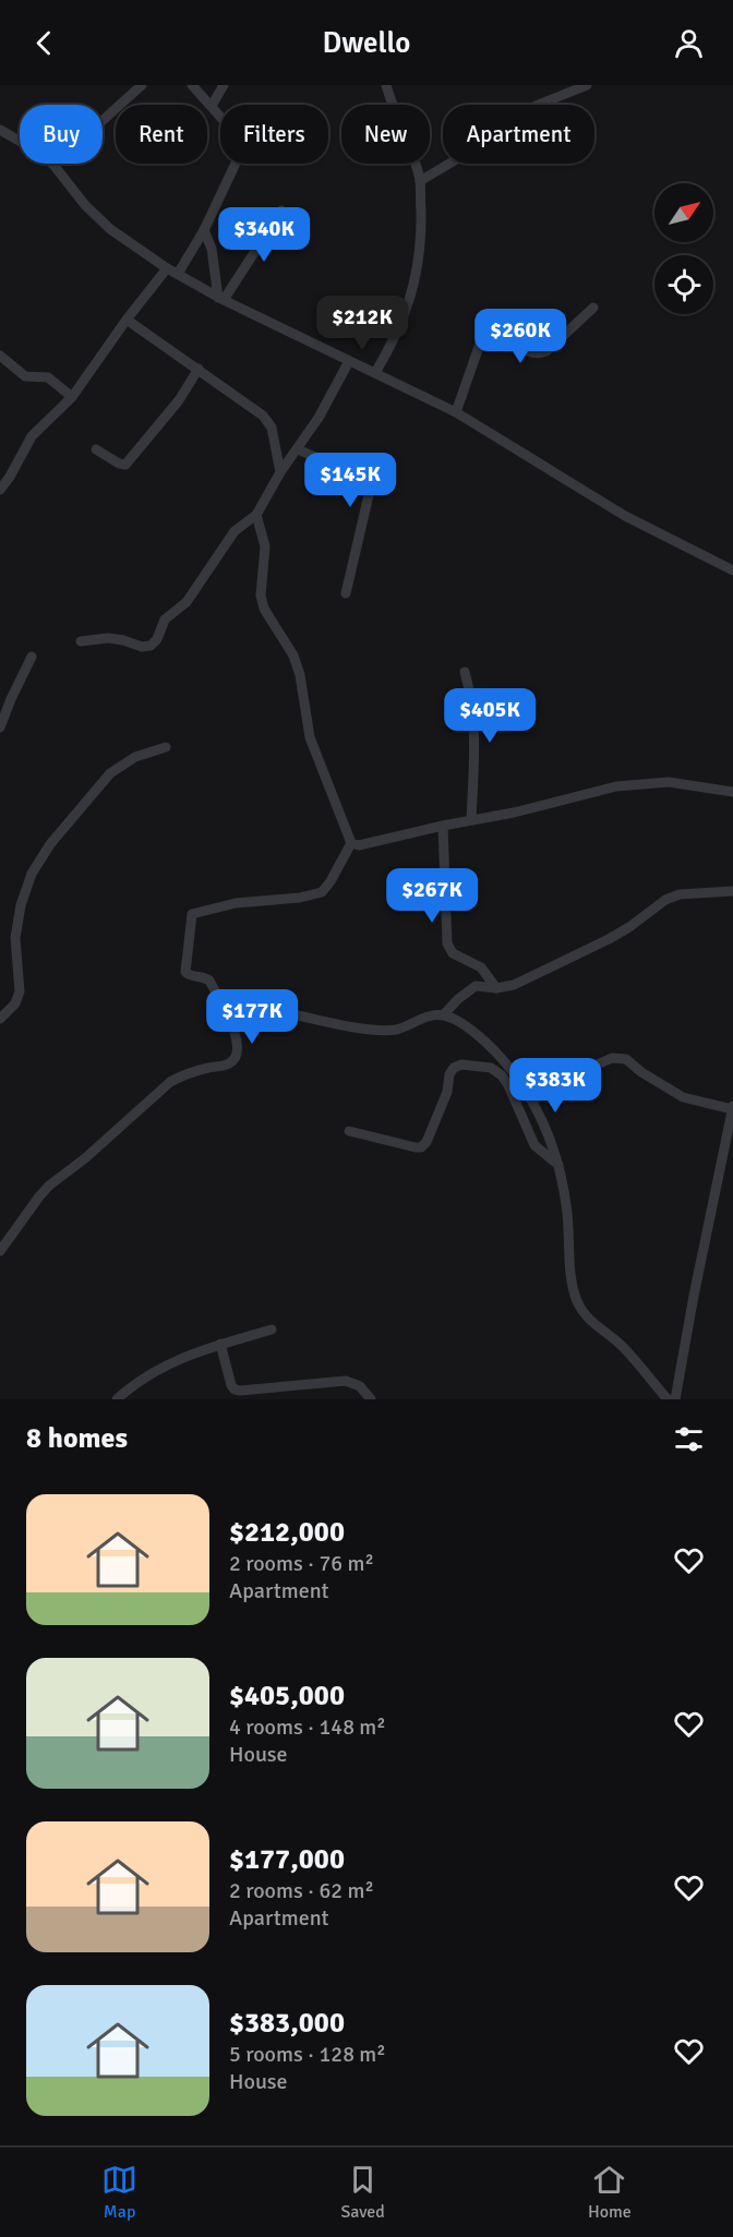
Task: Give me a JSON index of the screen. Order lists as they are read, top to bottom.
{
  "north": "top right",
  "page": {
    "header": "Dwello",
    "chip": [
      "Buy",
      "Rent",
      "Filters",
      "New",
      "Apartment"
    ],
    "price": [
      "$340K",
      "$212K",
      "$260K",
      "$145K",
      "$405K",
      "$267K",
      "$177K",
      "$383K"
    ],
    "heading": "8 homes",
    "list": [
      {
        "name": "$212,000",
        "note": "2 rooms · 76 m² · Apartment"
      },
      {
        "name": "$405,000",
        "note": "4 rooms · 148 m² · House"
      },
      {
        "name": "$177,000",
        "note": "2 rooms · 62 m² · Apartment"
      },
      {
        "name": "$383,000",
        "note": "5 rooms · 128 m² · House"
      }
    ],
    "tabs": ["Map", "Saved", "Home"]
  }
}
